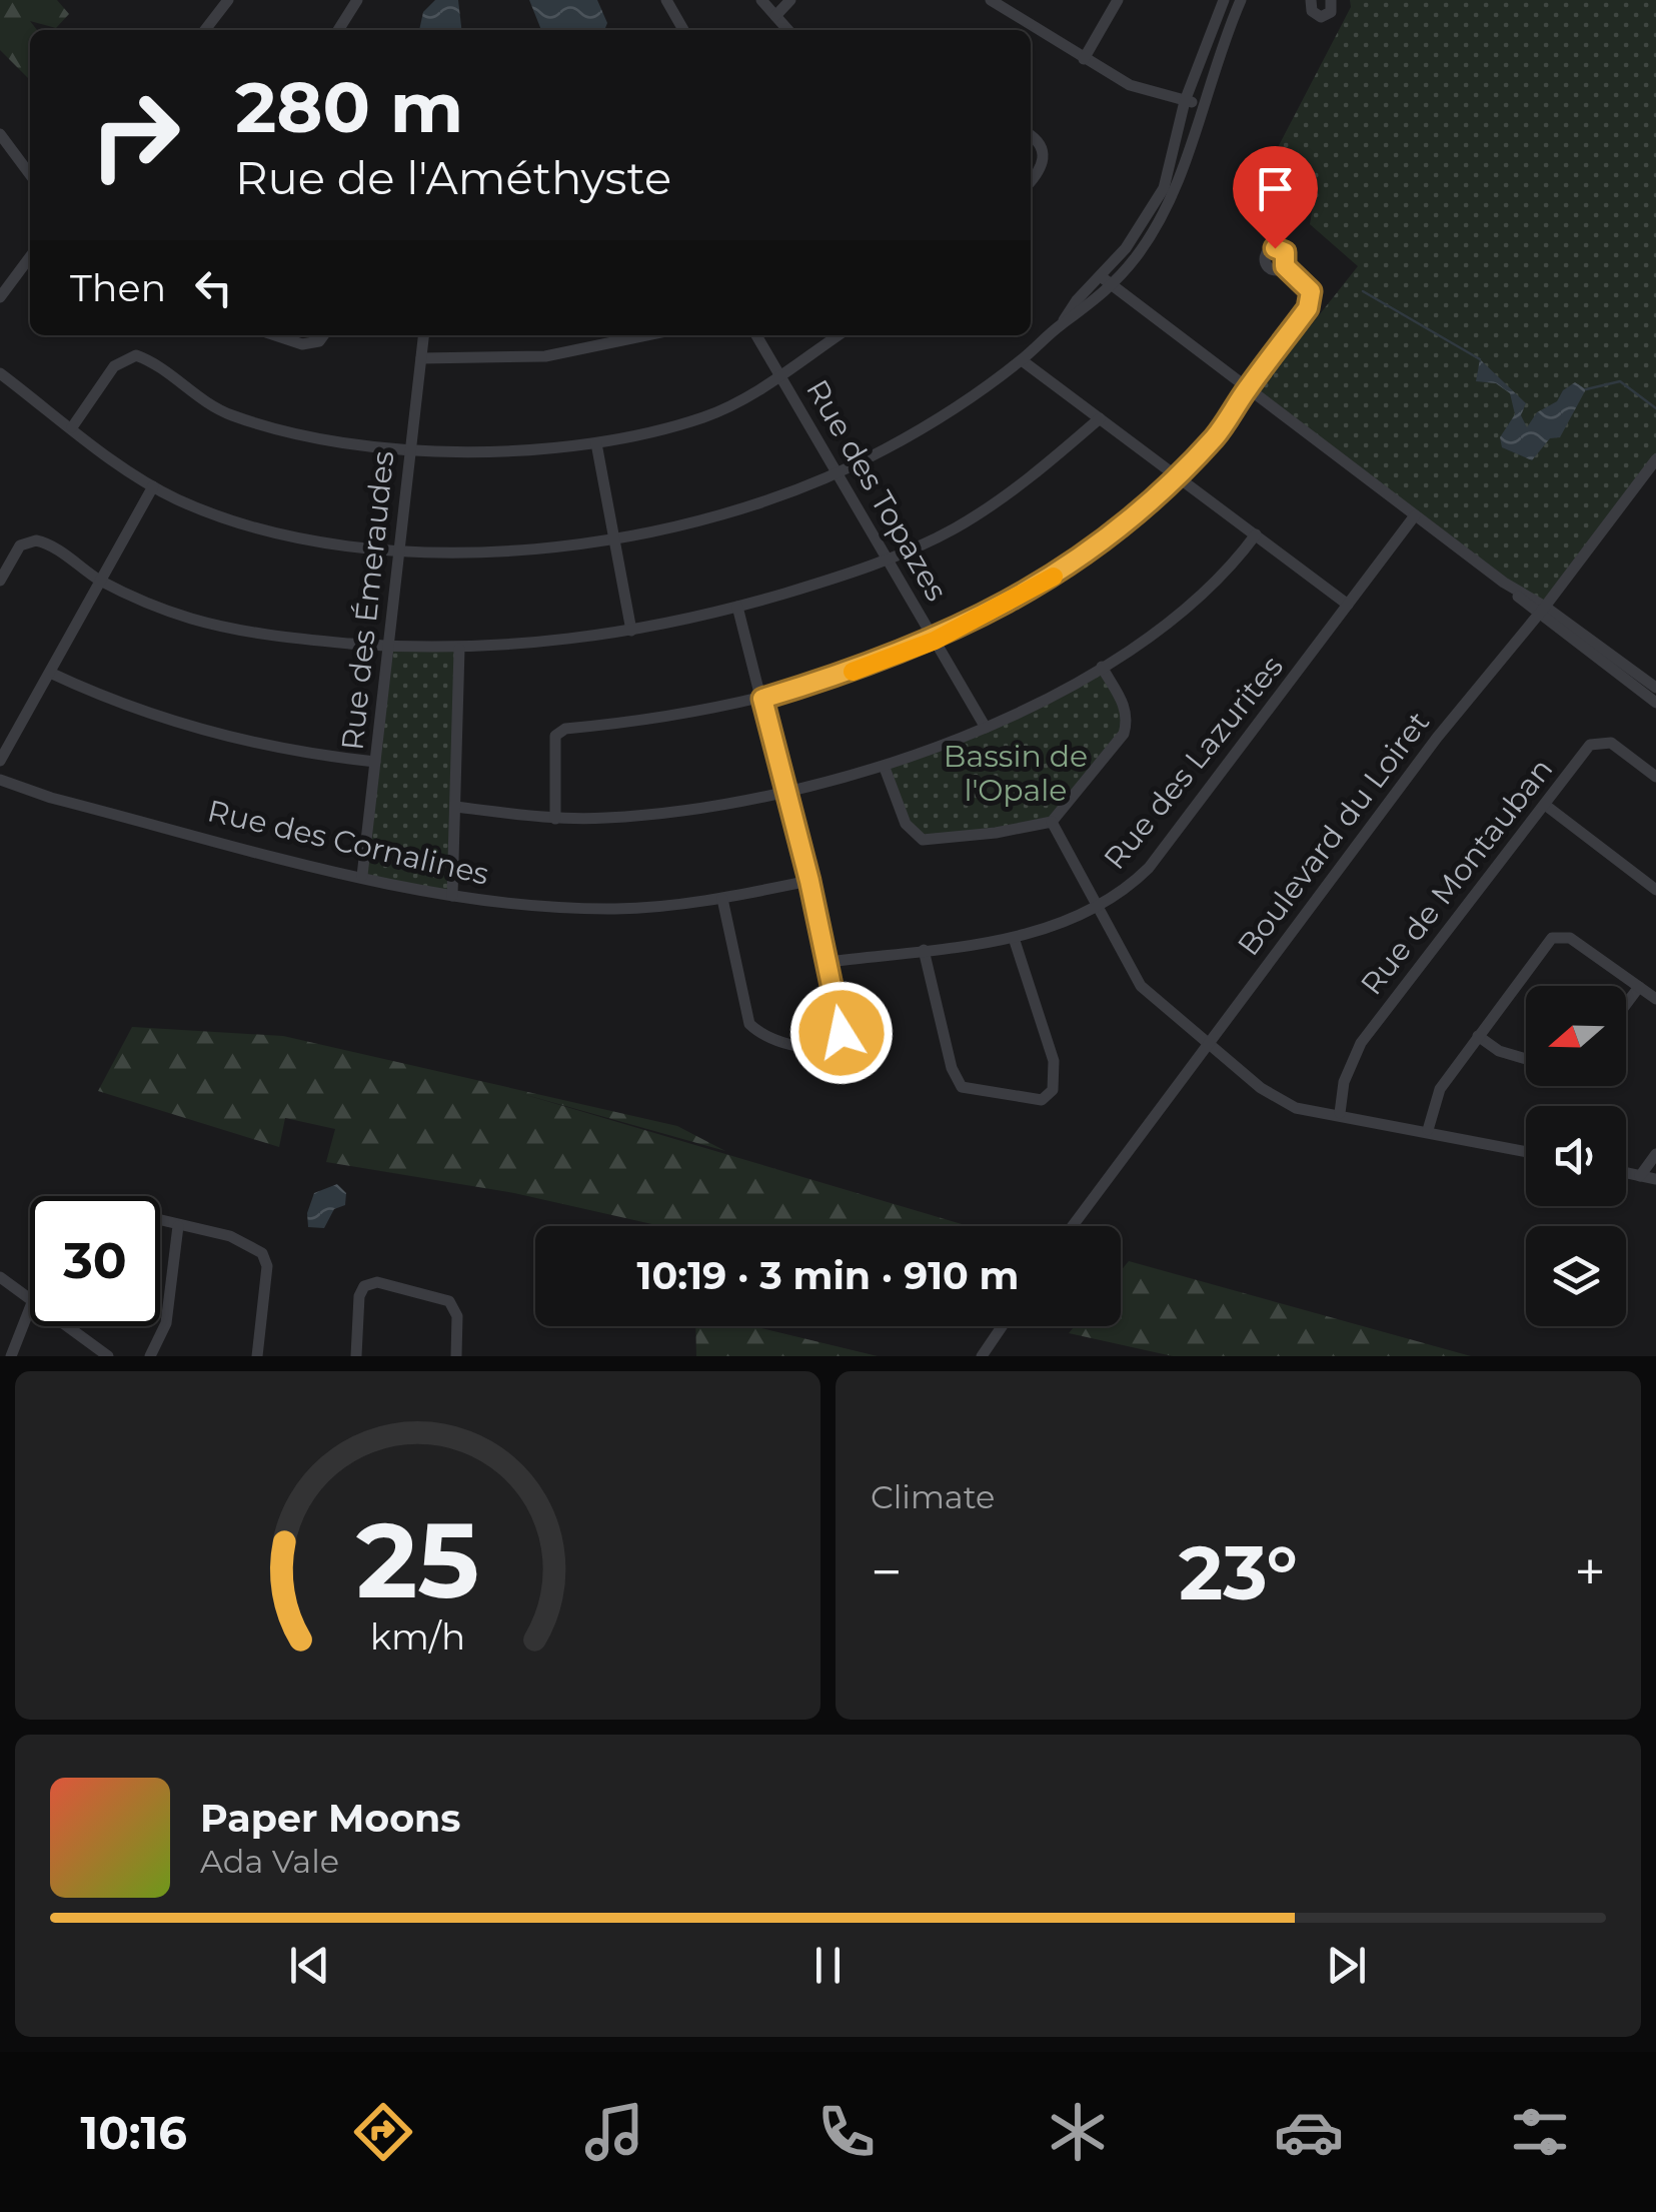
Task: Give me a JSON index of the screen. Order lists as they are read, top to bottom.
{
  "streets": {
    "street": [
      "Rue des Topazes",
      "Rue des Émeraudes",
      "Rue des Lazurites",
      "Boulevard du Loiret",
      "Rue des Cornalines",
      "Rue de Montauban"
    ]
  },
  "crossings": [
    ["Rue des Émeraudes", "Rue des Cornalines"]
  ],
  "parks": ["Bassin de l'Opale"],
  "north": "left",
  "page": {
    "turn": ["280 m", "Rue de l'Améthyste"],
    "then": "Then",
    "limit": "30",
    "trip": "10:19 · 3 min · 910 m",
    "tile": "Climate",
    "heat": ["−", "23°", "+"],
    "song": ["Paper Moons", "Ada Vale"],
    "tabs": "10:16",
    "gauge": ["25", "km/h"]
  }
}
